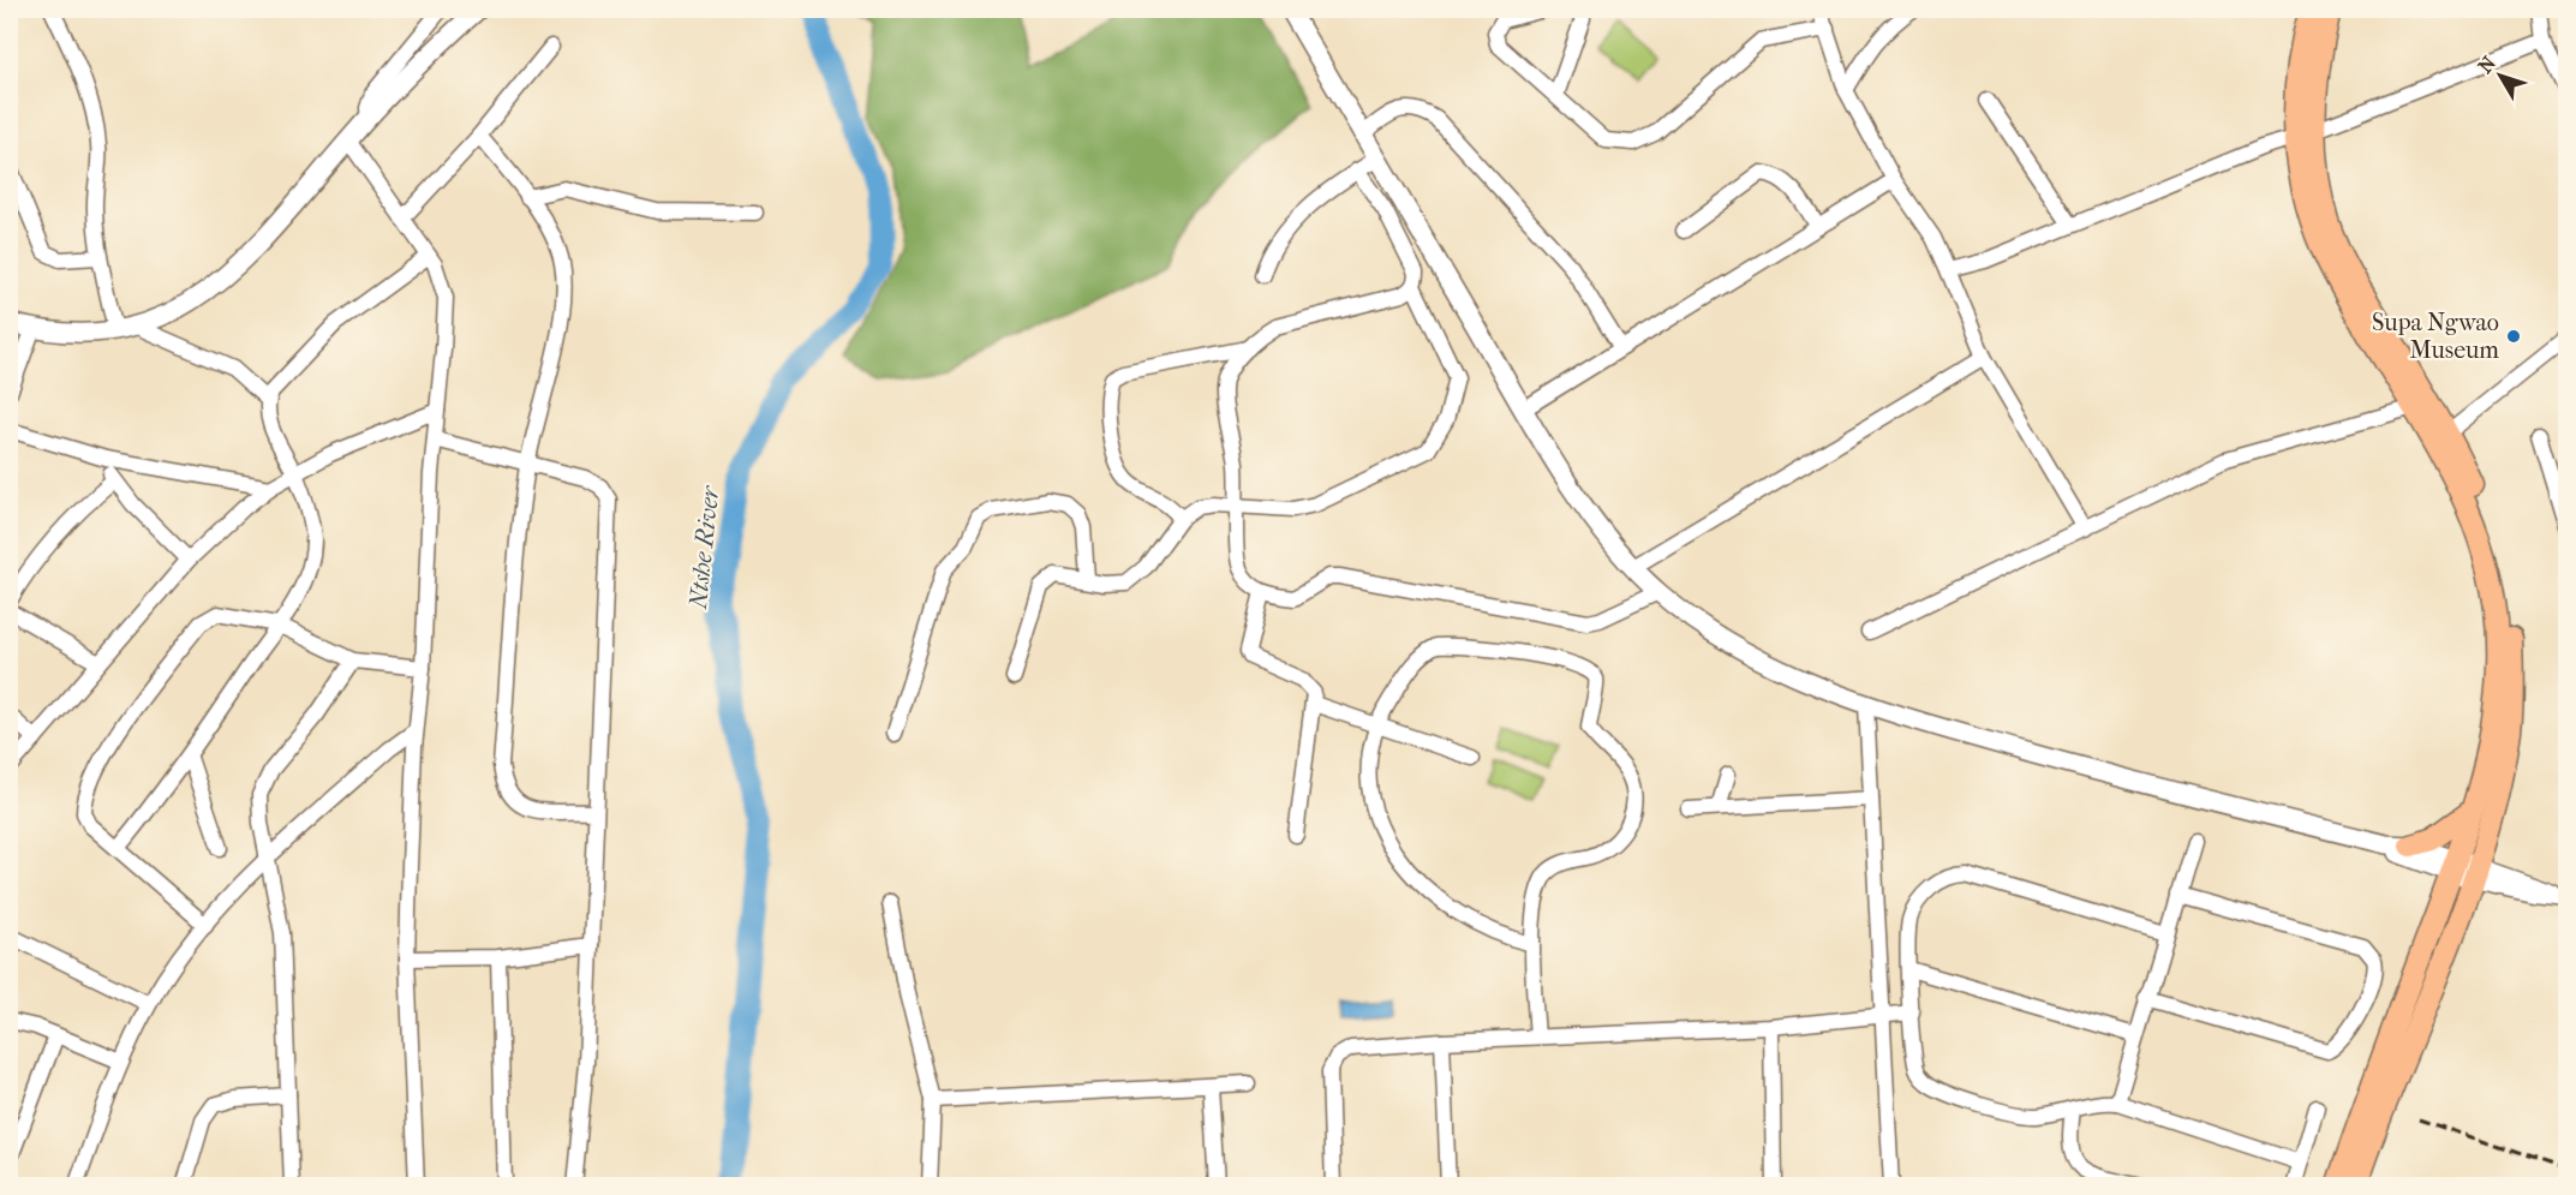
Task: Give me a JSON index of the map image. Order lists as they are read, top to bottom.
{
  "water": ["Ntshe River"],
  "places": ["Supa Ngwao Museum"],
  "north": "top left"
}
